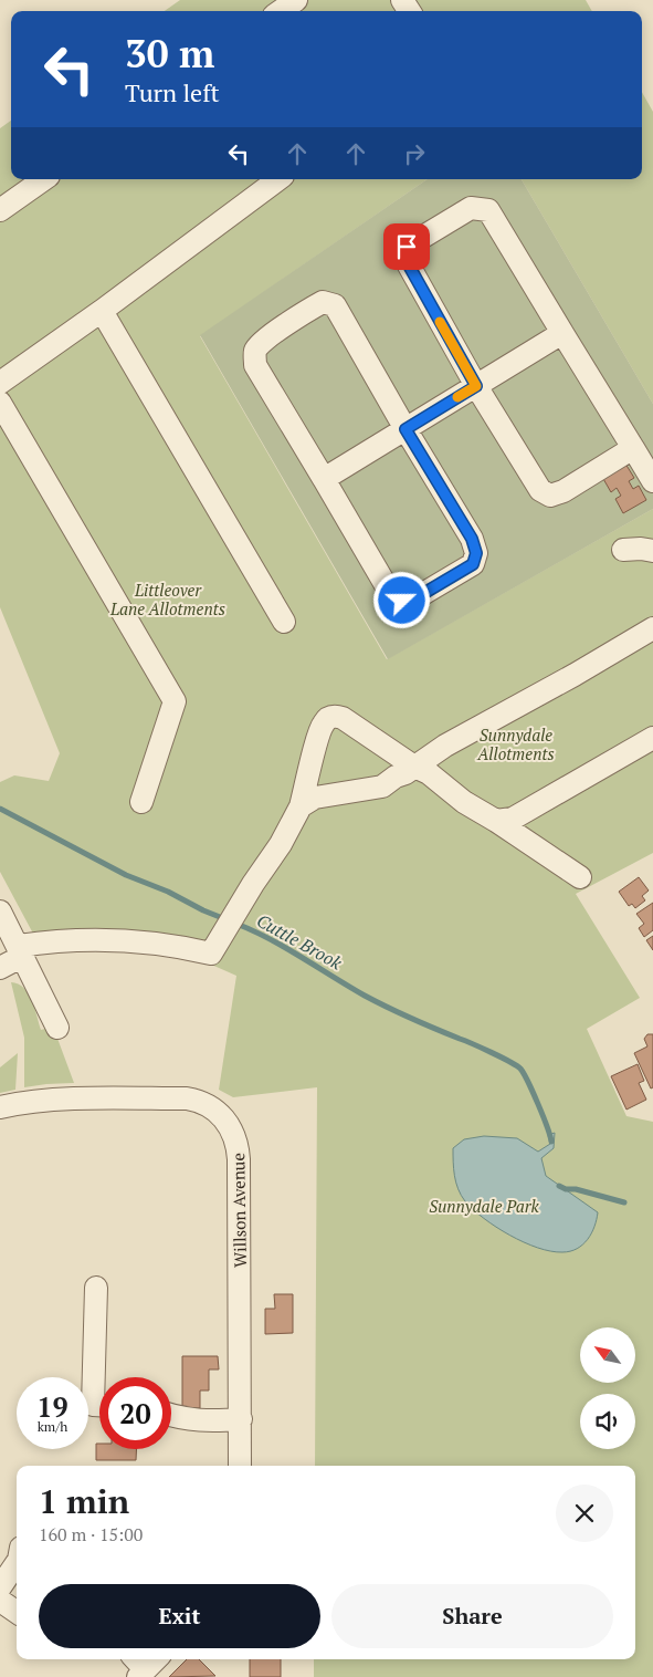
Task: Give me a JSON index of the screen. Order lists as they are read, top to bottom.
{
  "streets": {
    "street": ["Willson Avenue"]
  },
  "water": ["Cuttle Brook"],
  "parks": ["Littleover Lane Allotments", "Sunnydale Allotments", "Sunnydale Park"],
  "north": "top left",
  "page": {
    "turn": ["30 m", "Turn left"],
    "speed": "19 km/h",
    "limit": "20",
    "heading": ["1 min", "160 m · 15:00"],
    "buttons": ["Exit", "Share"]
  }
}
